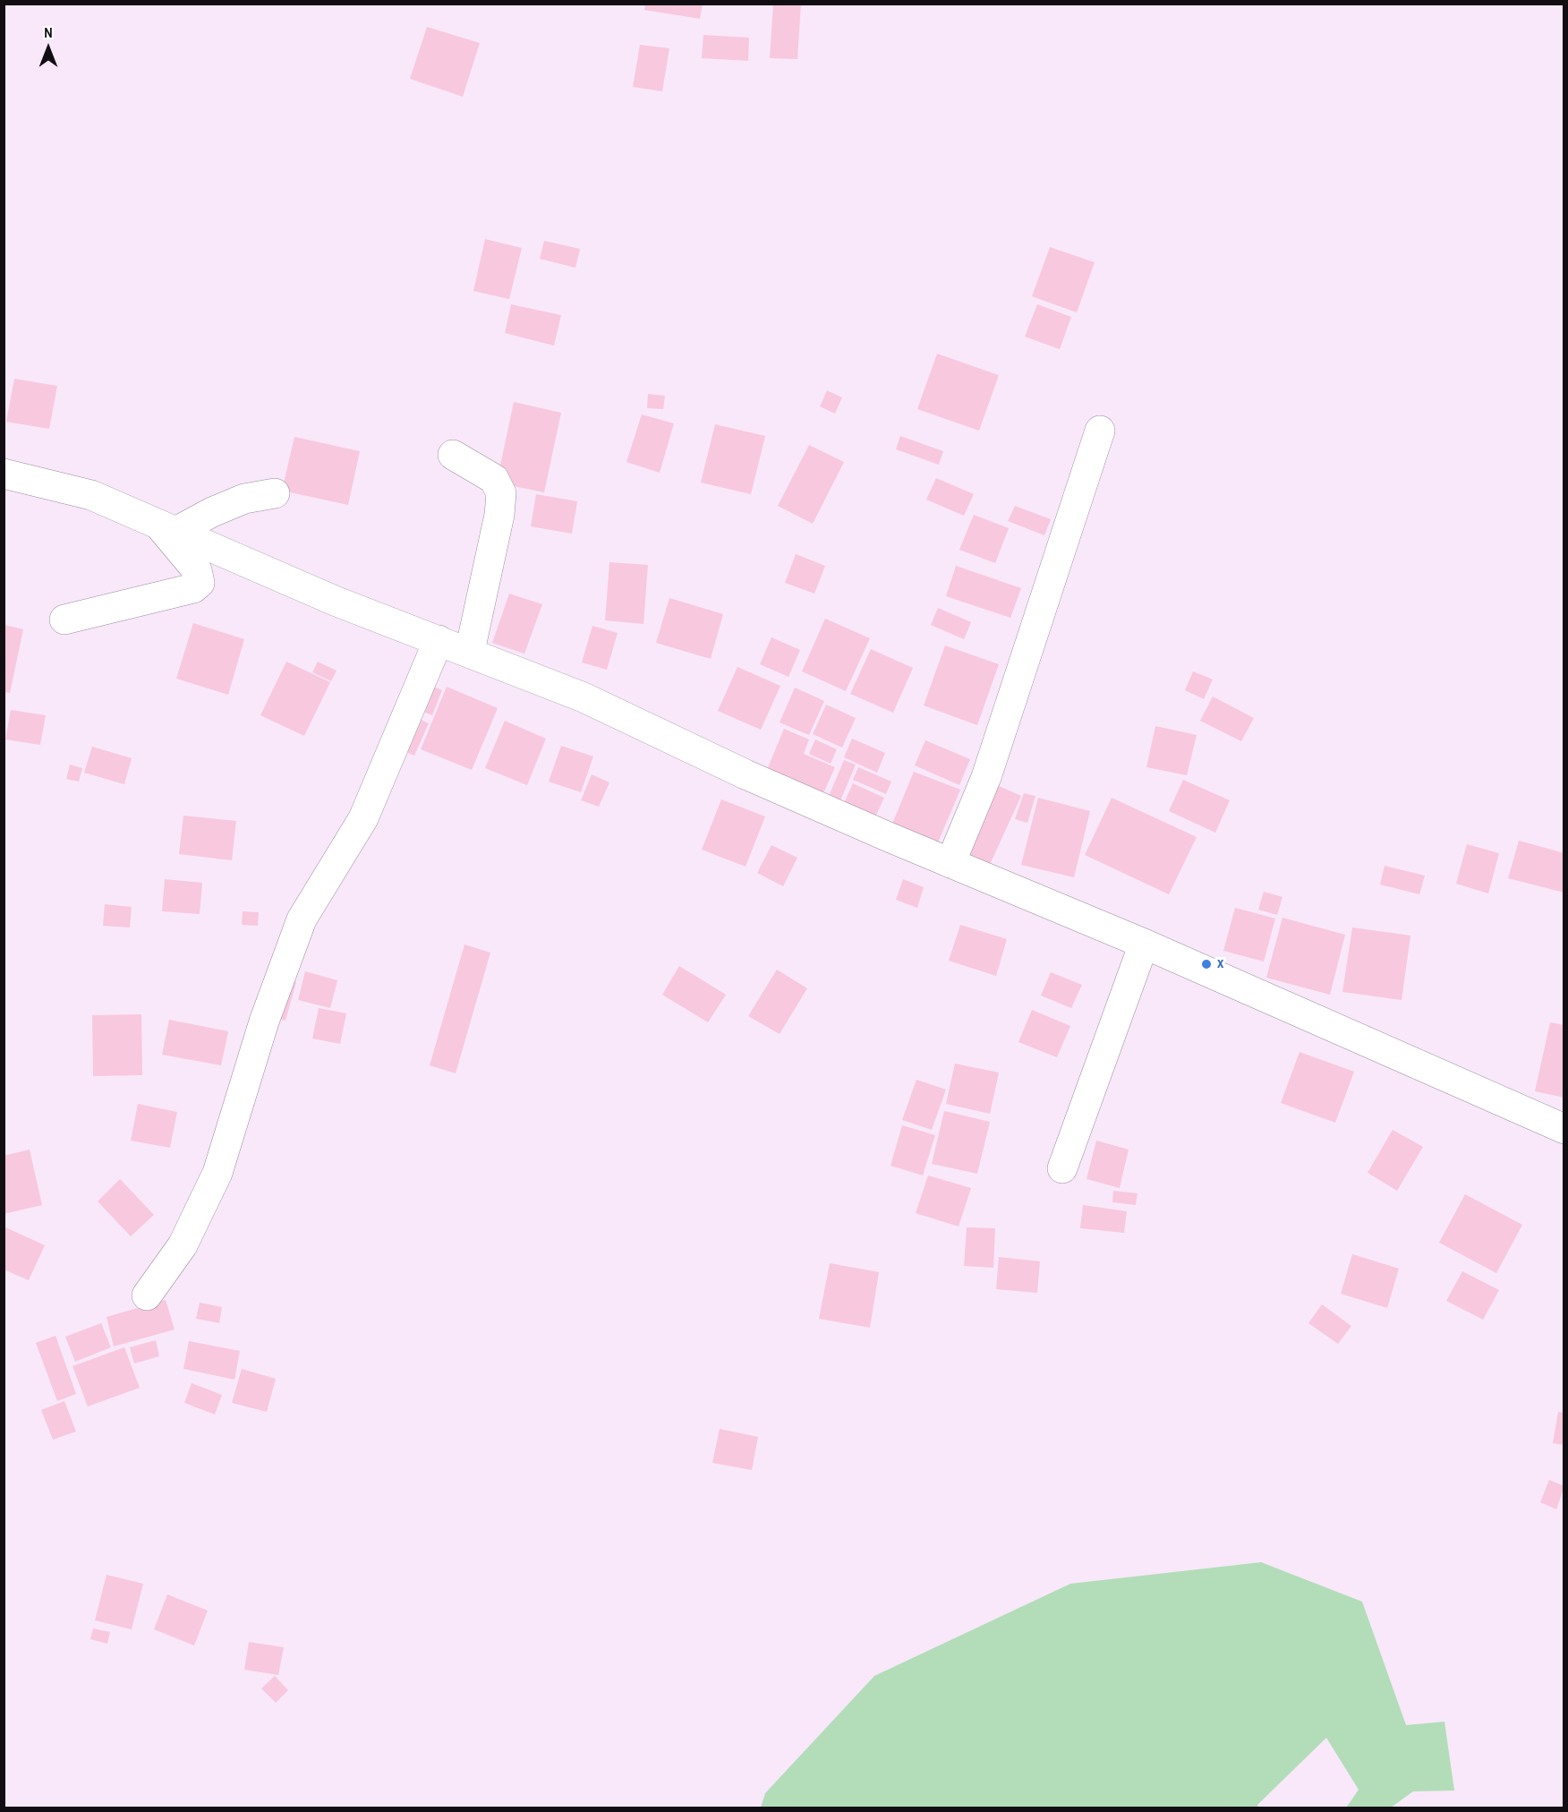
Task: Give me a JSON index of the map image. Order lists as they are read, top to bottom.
{
  "places": ["x"],
  "north": "top"
}
